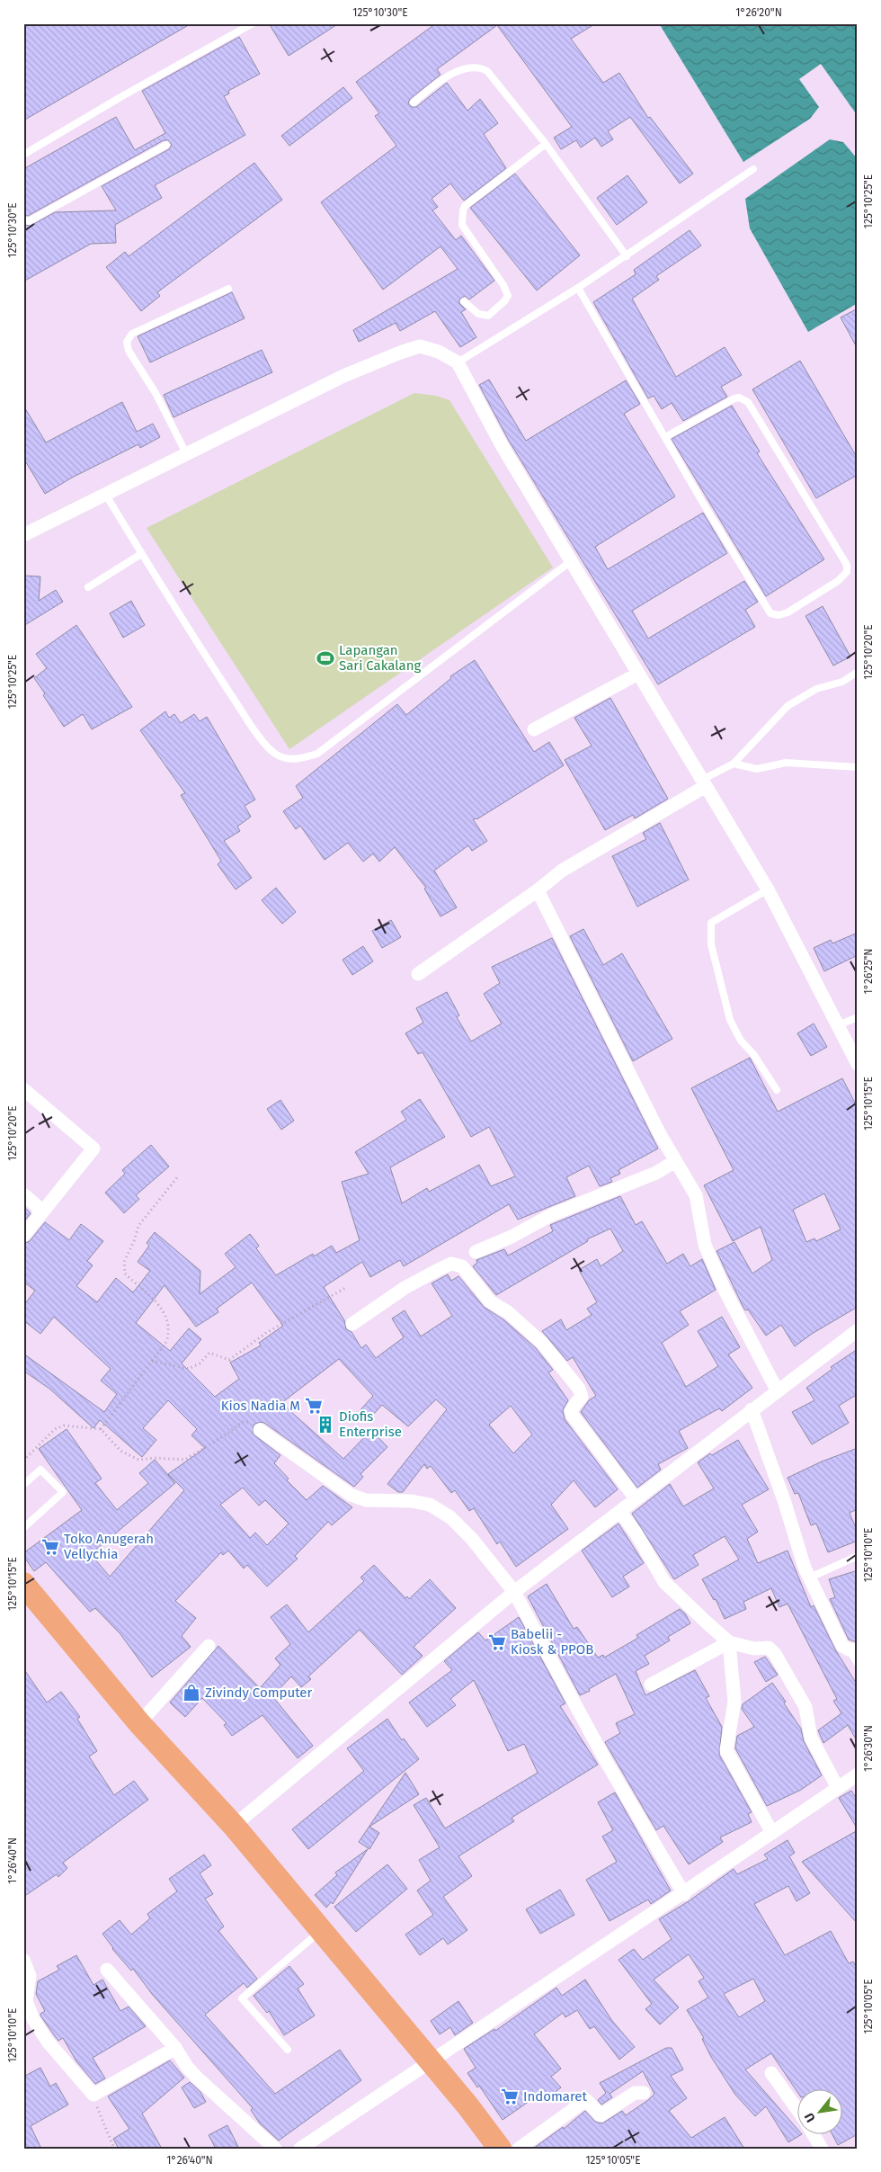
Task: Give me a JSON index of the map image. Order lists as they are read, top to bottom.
{
  "places": {
    "sports": ["Lapangan Sari Cakalang"],
    "supermarket": [
      "Kios Nadia M",
      "Toko Anugerah Vellychia",
      "Babelii - Kiosk & PPOB",
      "Indomaret"
    ],
    "building": ["Diofis Enterprise"],
    "shop": ["Zivindy Computer"]
  },
  "north": "bottom left",
  "coordinates": [
    "125°10'30\"E",
    "1°26'20\"N",
    "125°10'25\"E",
    "125°10'20\"E",
    "1°26'25\"N",
    "125°10'15\"E",
    "125°10'10\"E",
    "1°26'30\"N",
    "1°26'40\"N",
    "125°10'05\"E"
  ]
}
